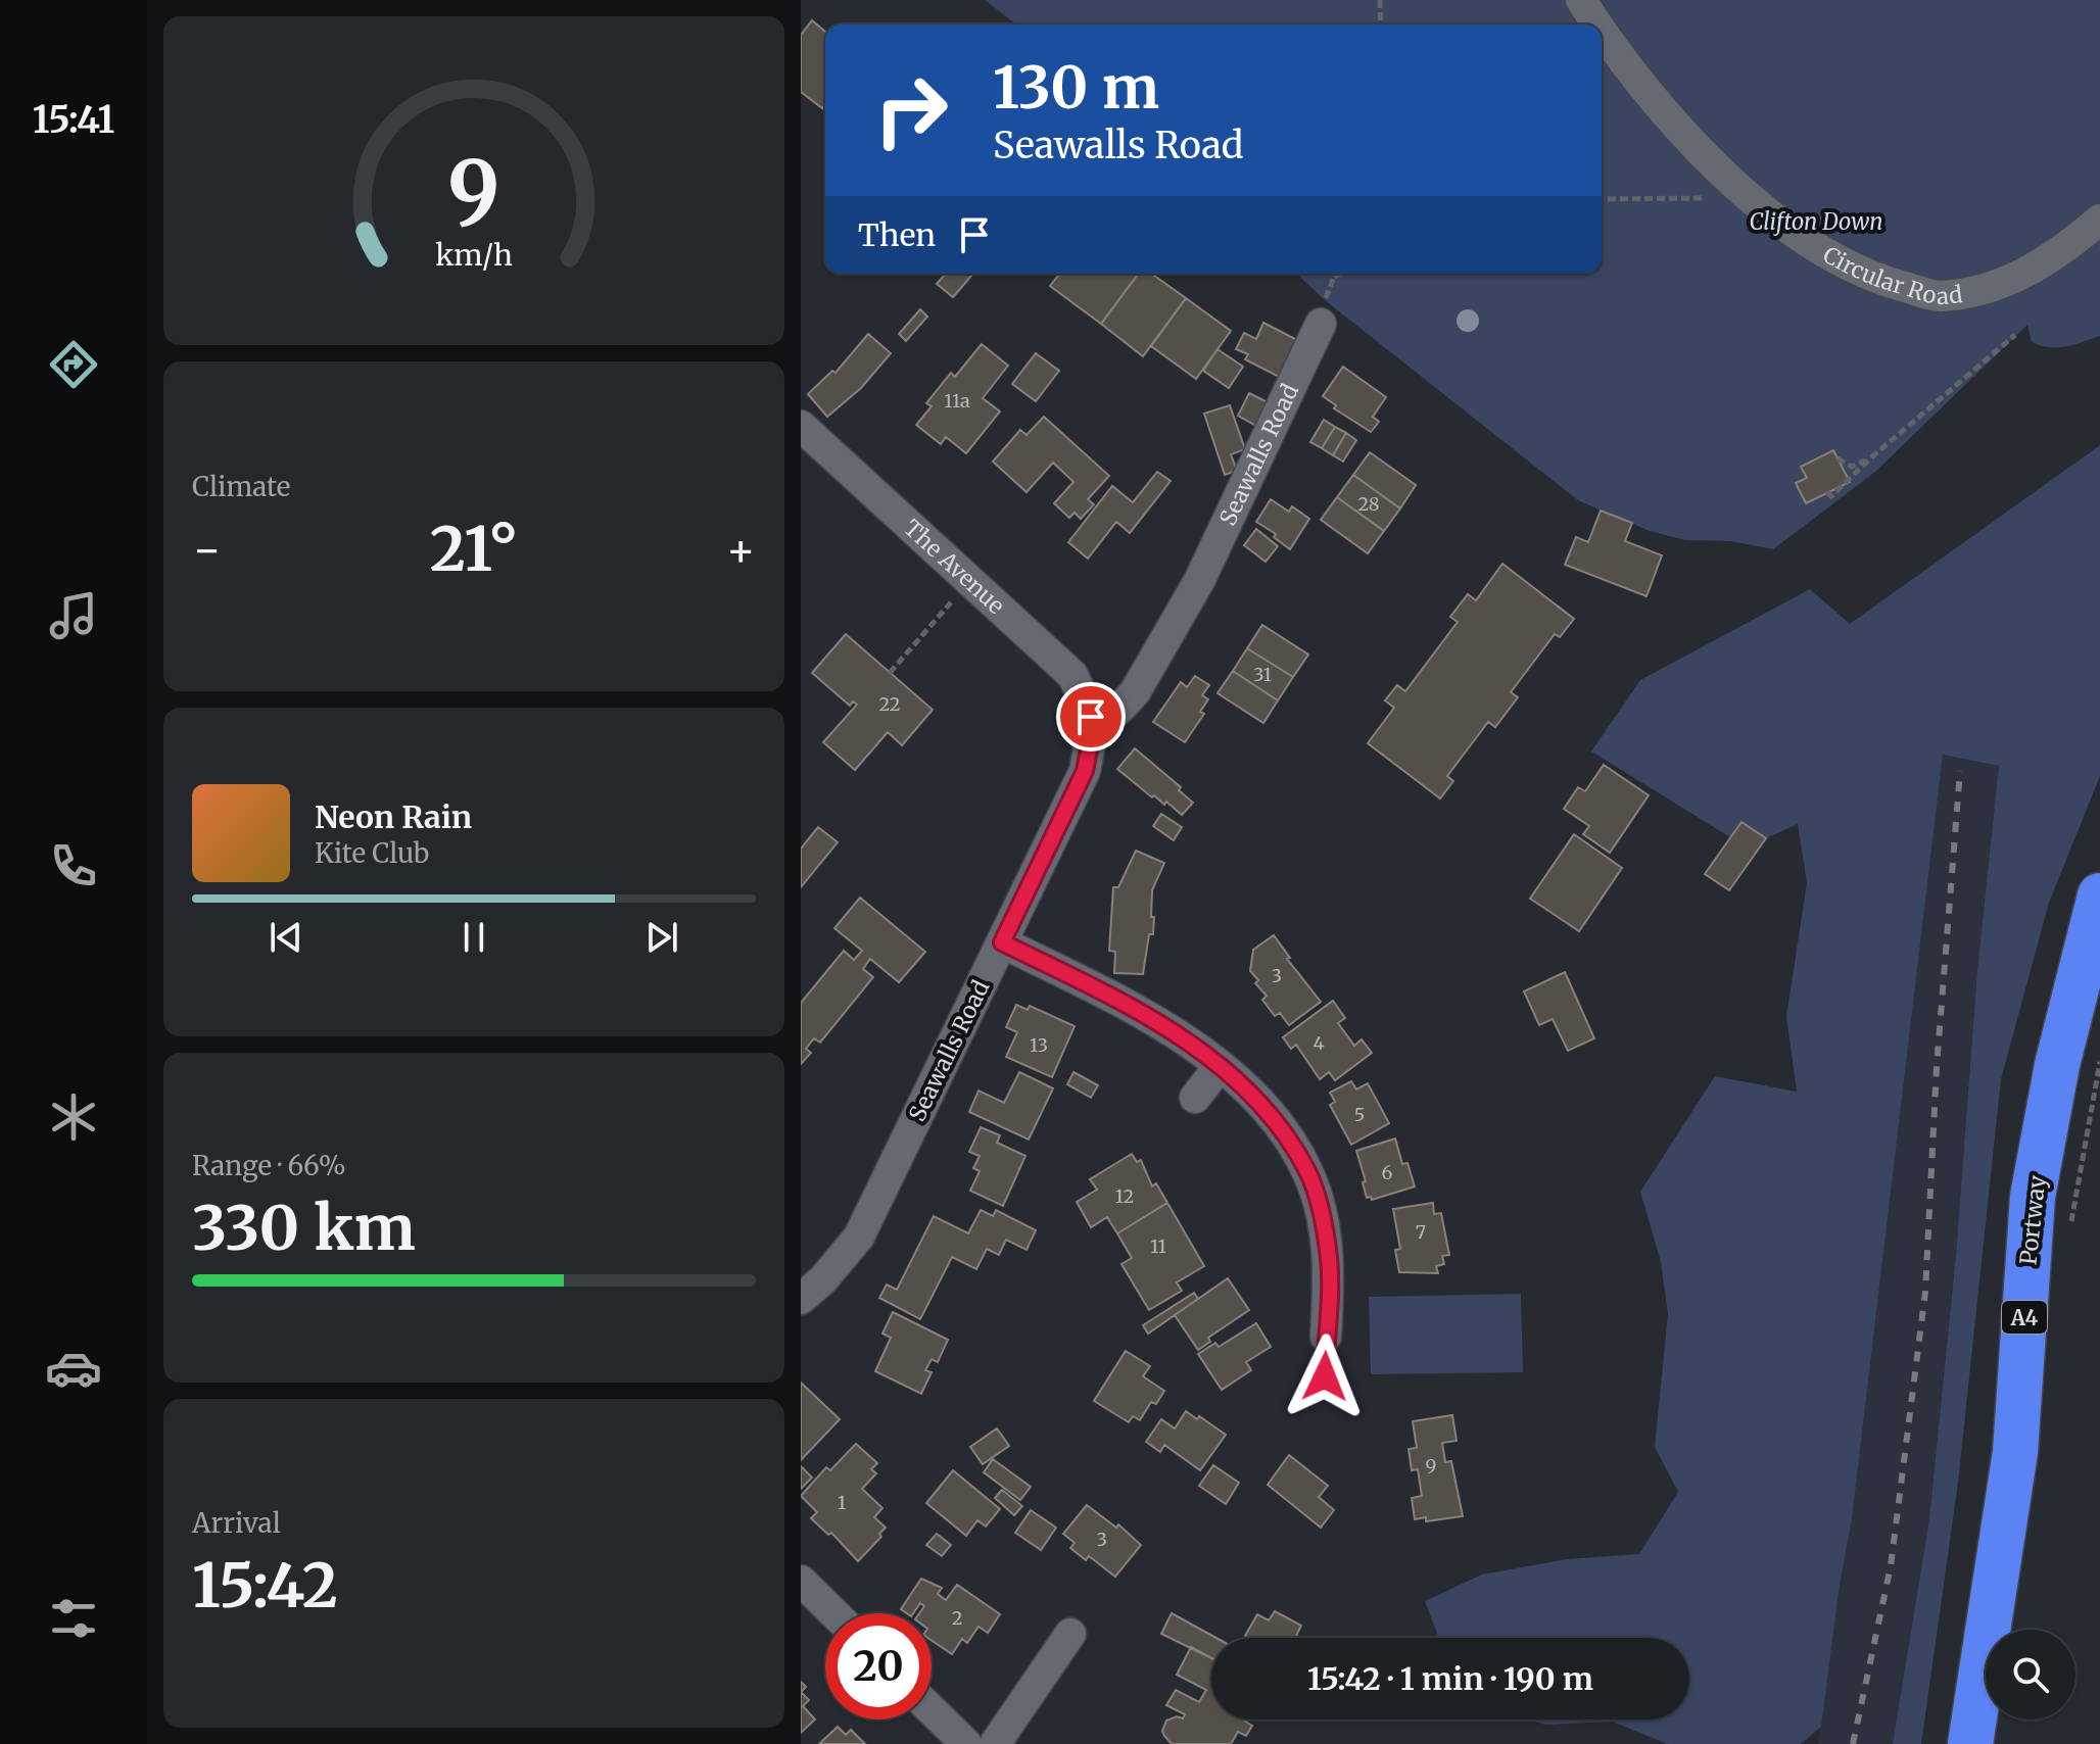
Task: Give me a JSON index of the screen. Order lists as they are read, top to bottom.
{
  "streets": {
    "highway": ["Portway", "A4"],
    "street": ["Circular Road", "Seawalls Road", "The Avenue"]
  },
  "crossings": [
    ["Seawalls Road", "The Avenue"]
  ],
  "parks": ["Clifton Down"],
  "house_numbers": [
    "11a",
    "28",
    "31",
    "22",
    "3",
    "4",
    "13",
    "5",
    "6",
    "12",
    "7",
    "11",
    "9",
    "1",
    "3",
    "2"
  ],
  "page": {
    "tabs": "15:41",
    "turn": ["130 m", "Seawalls Road"],
    "then": "Then",
    "tile": [
      "Climate",
      ["Range · 66%", "330 km"],
      ["Arrival", "15:42"]
    ],
    "heat": ["−", "21°", "+"],
    "song": ["Neon Rain", "Kite Club"],
    "limit": "20",
    "trip": "15:42 · 1 min · 190 m",
    "gauge": ["9", "km/h"]
  }
}
